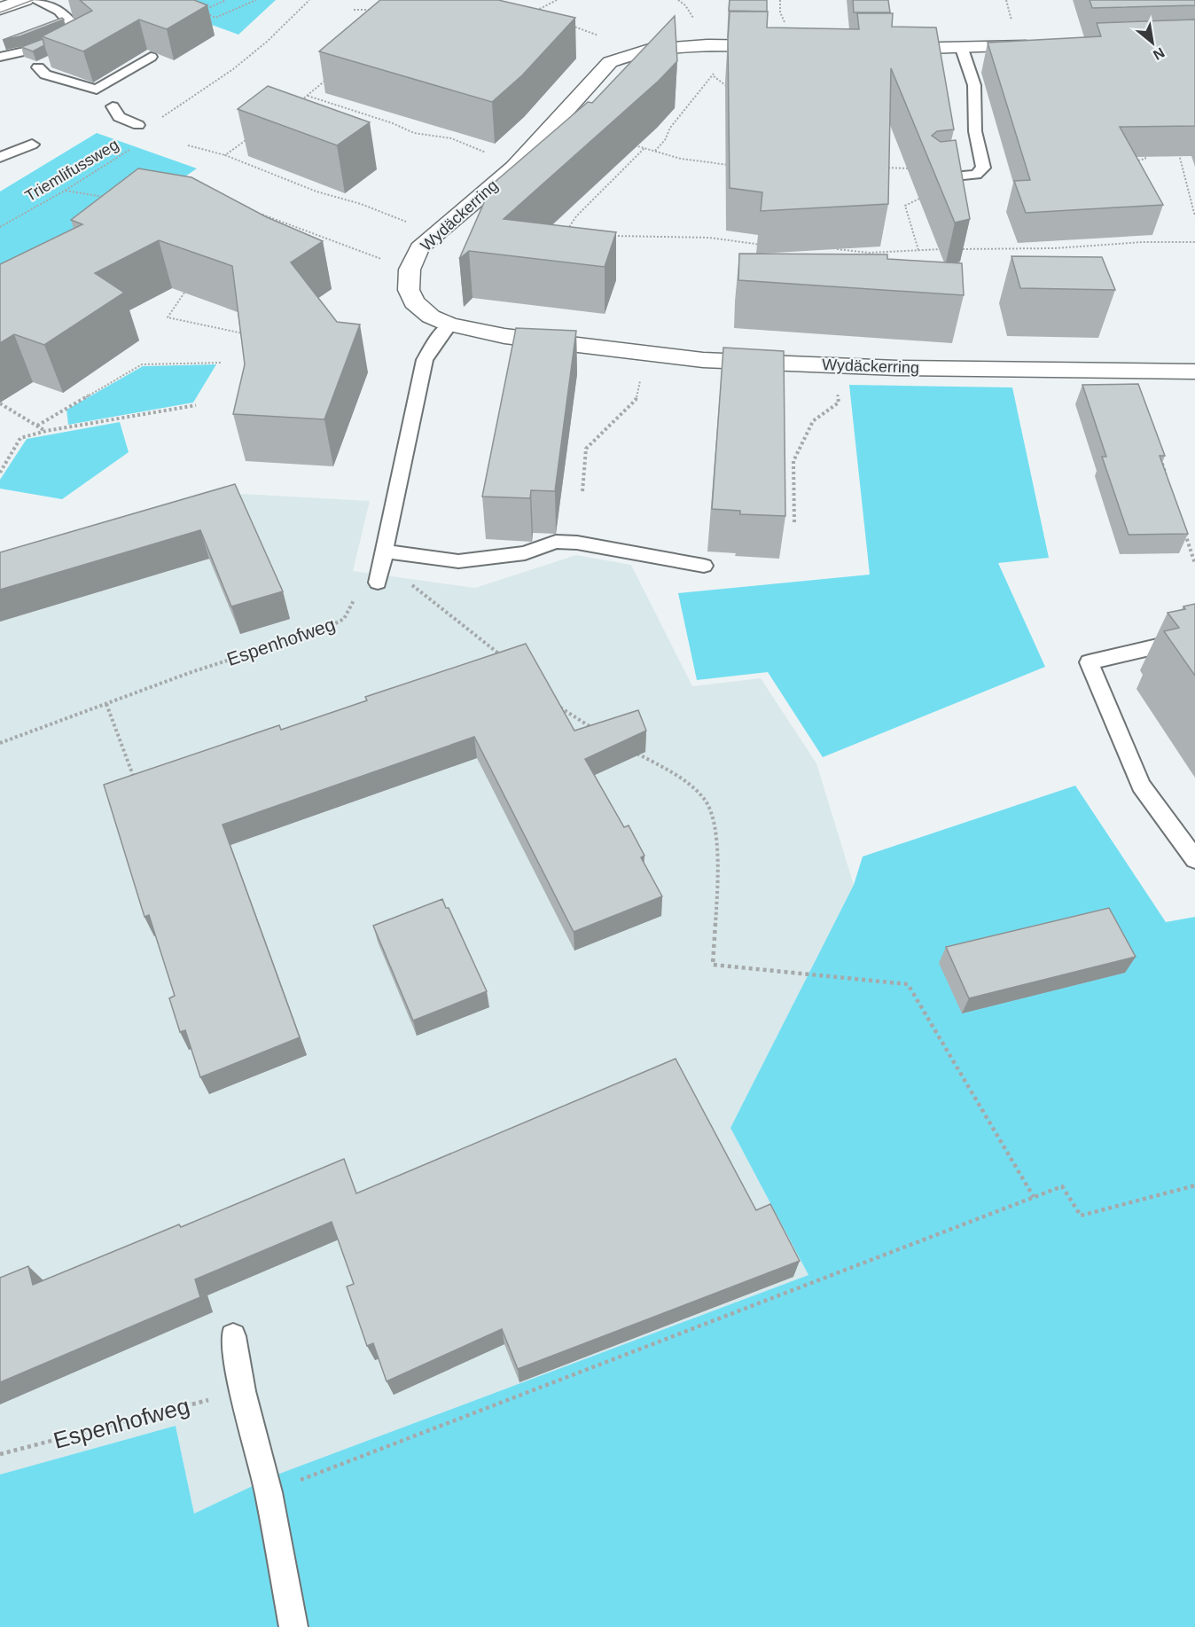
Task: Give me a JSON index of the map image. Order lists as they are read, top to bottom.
{
  "streets": {
    "street": ["Wydäckerring"],
    "path": ["Triemlifussweg", "Espenhofweg"]
  },
  "north": "bottom right"
}
